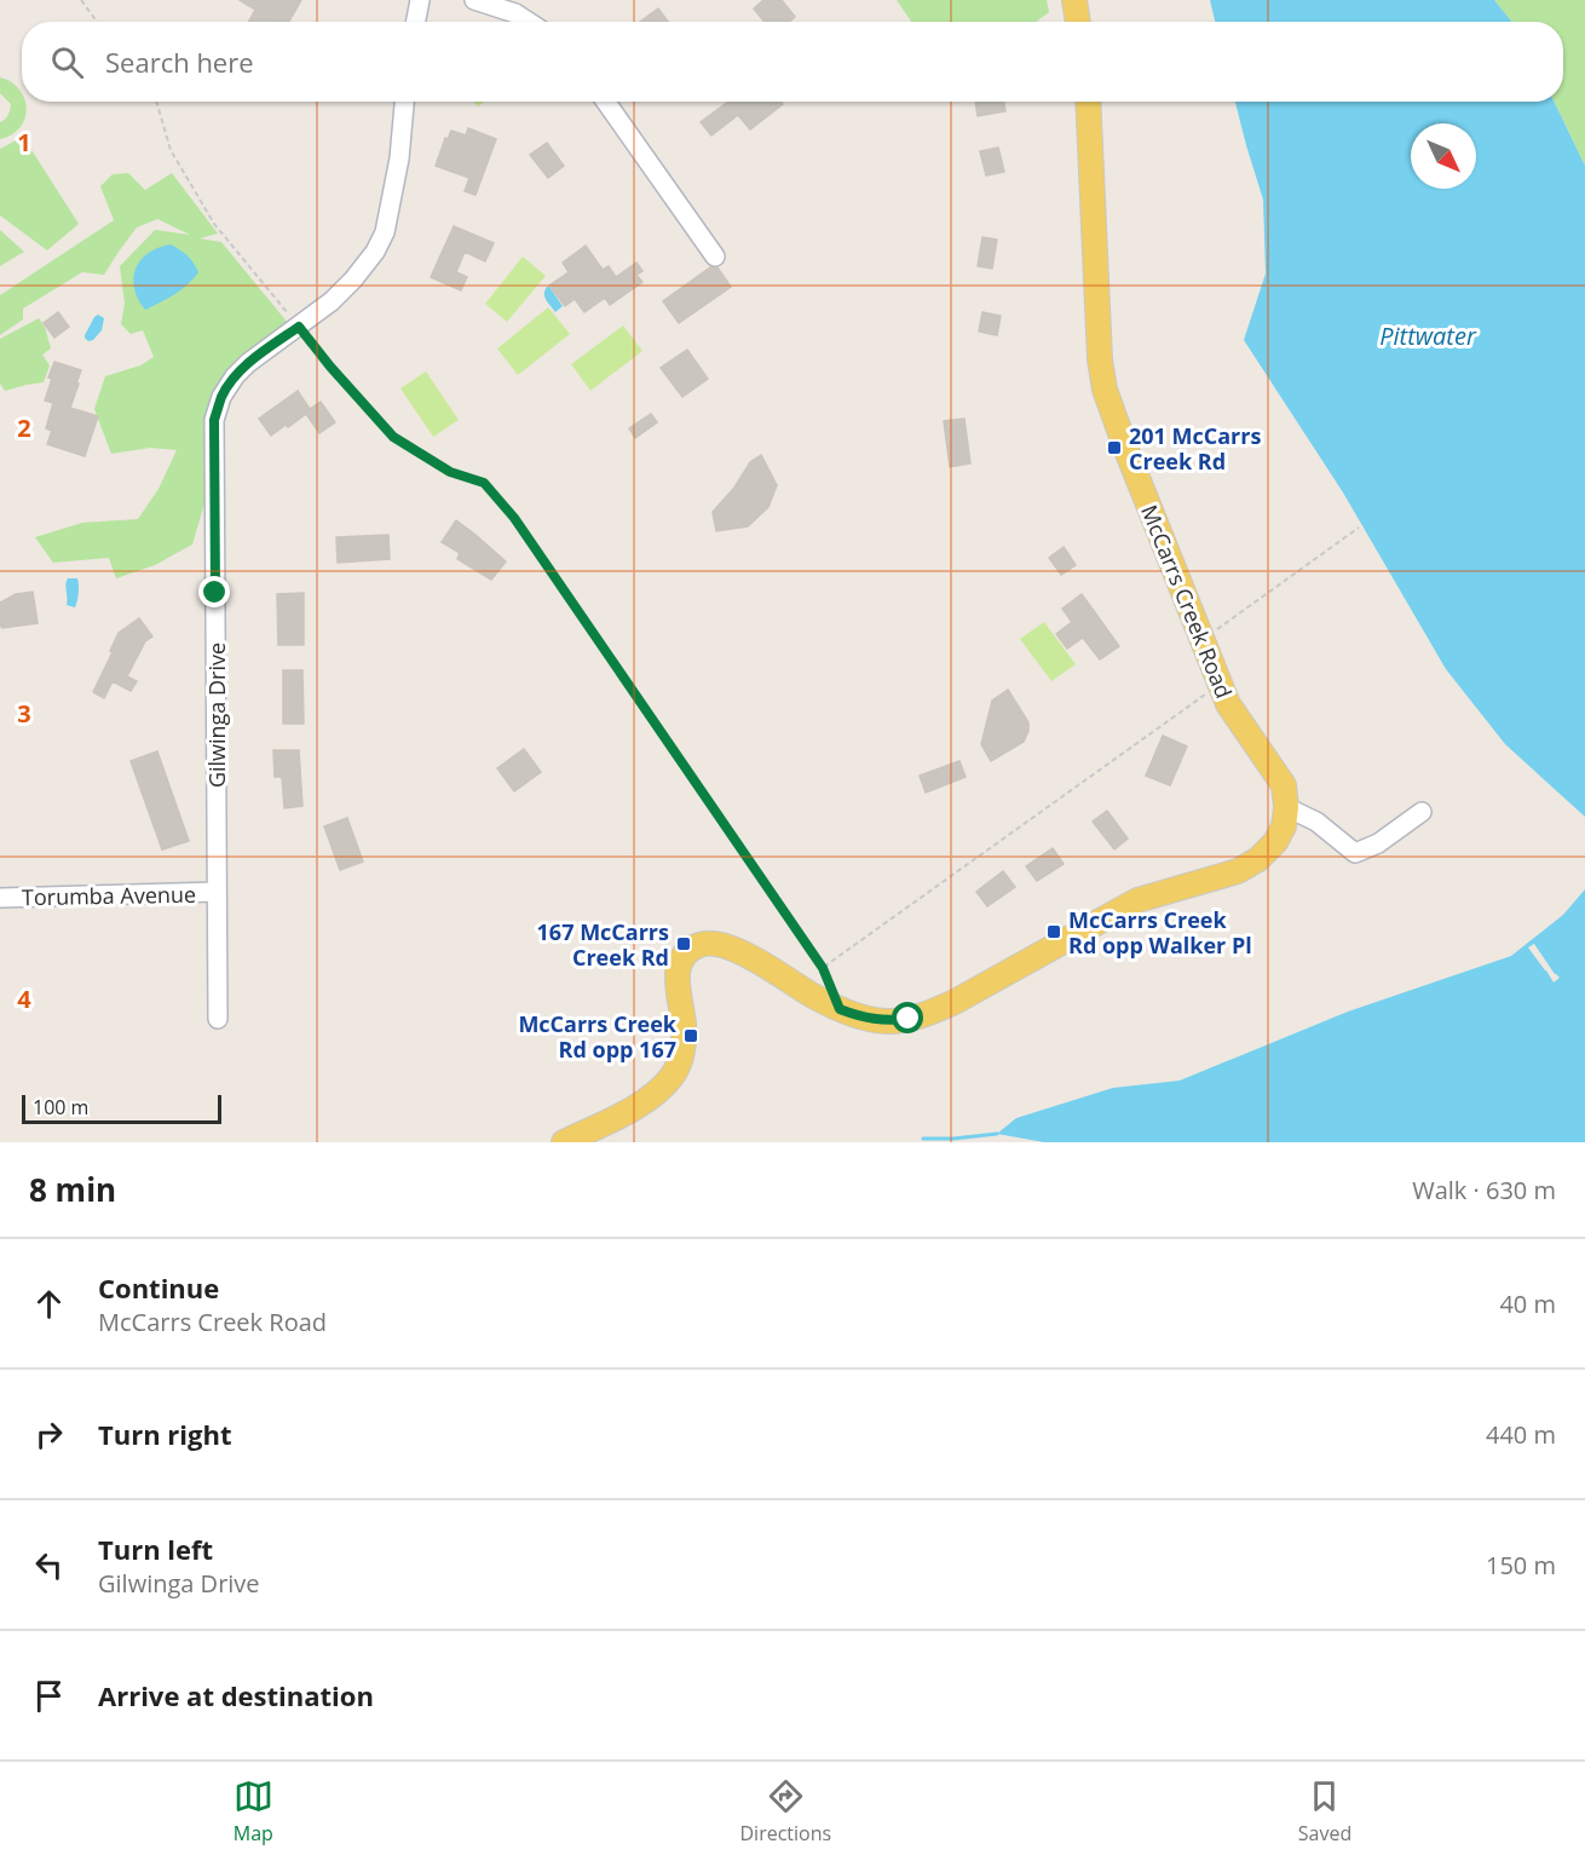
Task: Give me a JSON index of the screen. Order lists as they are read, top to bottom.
{
  "streets": {
    "main road": ["McCarrs Creek Road"],
    "street": ["Gilwinga Drive", "Torumba Avenue"]
  },
  "crossings": [
    ["Gilwinga Drive", "Torumba Avenue"]
  ],
  "water": ["Pittwater"],
  "places": {
    "transit": [
      "201 McCarrs Creek Rd",
      "McCarrs Creek Rd opp Walker Pl",
      "167 McCarrs Creek Rd",
      "McCarrs Creek Rd opp 167"
    ]
  },
  "scale_bar": "100 m",
  "north": "bottom right",
  "page": {
    "search": "Search here",
    "scale": "100 m",
    "heading": ["8 min", "Walk · 630 m"],
    "list": [
      ["Continue", "McCarrs Creek Road", "40 m"],
      ["Turn right", "440 m"],
      ["Turn left", "Gilwinga Drive", "150 m"],
      "Arrive at destination"
    ],
    "nav": ["Map", "Directions", "Saved"]
  },
  "grid": {
    "rows": [
      "1",
      "2",
      "3",
      "4"
    ]
  }
}
